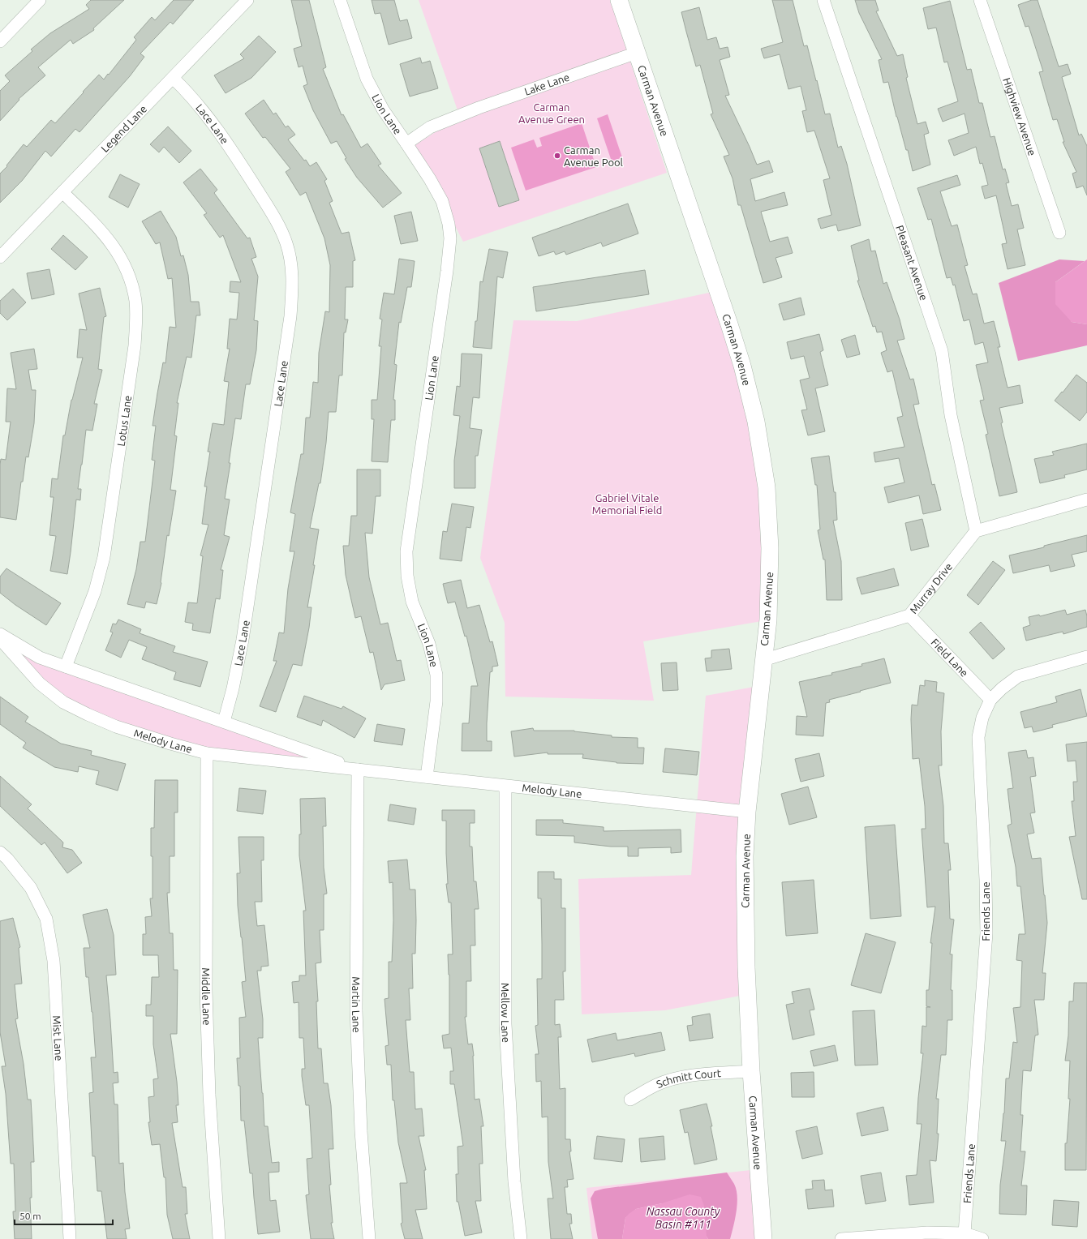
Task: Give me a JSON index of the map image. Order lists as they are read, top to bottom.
{
  "streets": {
    "main road": ["Carman Avenue"],
    "street": [
      "Lake Lane",
      "Lion Lane",
      "Highview Avenue",
      "Lace Lane",
      "Legend Lane",
      "Pleasant Avenue",
      "Lotus Lane",
      "Murray Drive",
      "Field Lane",
      "Melody Lane",
      "Friends Lane",
      "Middle Lane",
      "Martin Lane",
      "Mellow Lane",
      "Mist Lane",
      "Schmitt Court"
    ]
  },
  "crossings": [
    ["Lake Lane", "Carman Avenue"],
    ["Lake Lane", "Lion Lane"],
    ["Carman Avenue", "Murray Drive"],
    ["Carman Avenue", "Melody Lane"],
    ["Carman Avenue", "Schmitt Court"],
    ["Lion Lane", "Melody Lane"],
    ["Lace Lane", "Legend Lane"],
    ["Lace Lane", "Melody Lane"],
    ["Legend Lane", "Lotus Lane"],
    ["Pleasant Avenue", "Murray Drive"],
    ["Lotus Lane", "Melody Lane"],
    ["Murray Drive", "Field Lane"],
    ["Field Lane", "Friends Lane"],
    ["Melody Lane", "Middle Lane"],
    ["Melody Lane", "Martin Lane"],
    ["Melody Lane", "Mellow Lane"]
  ],
  "water": ["Nassau County Basin #111"],
  "parks": ["Carman Avenue Green", "Gabriel Vitale Memorial Field"],
  "places": ["Carman Avenue Pool"],
  "scale_bar": "50 m"
}
